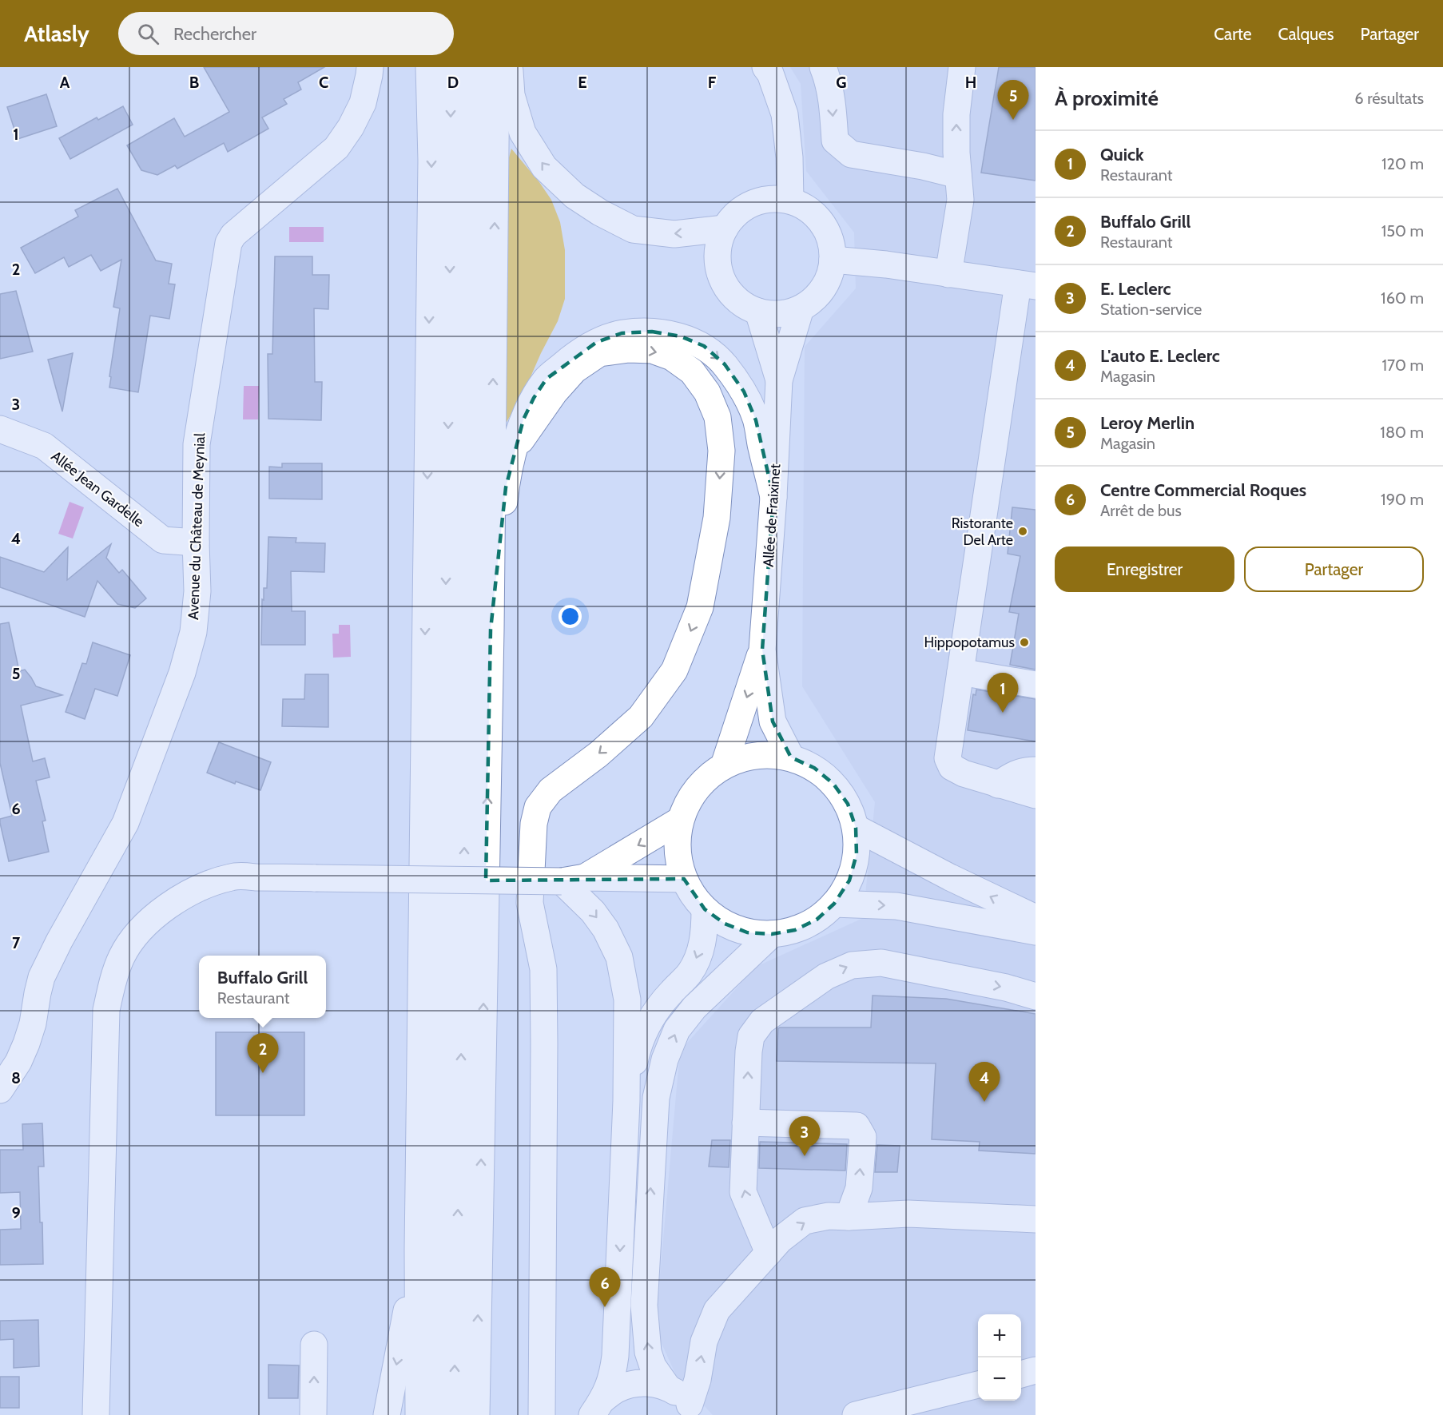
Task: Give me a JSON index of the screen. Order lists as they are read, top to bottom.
{
  "streets": {
    "street": ["Allée Jean Gardelle", "Allée de Fraixinet", "Avenue du Château de Meynial"]
  },
  "crossings": [
    ["Allée Jean Gardelle", "Avenue du Château de Meynial"]
  ],
  "places": ["Ristorante Del Arte", "Hippopotamus"],
  "page": {
    "header": "Atlasly",
    "search": "Rechercher",
    "nav": ["Carte", "Calques", "Partager"],
    "heading": ["À proximité", "6 résultats"],
    "pins": [
      "5",
      "1",
      "2",
      "4",
      "3",
      "6"
    ],
    "list": [
      {
        "mark": "1",
        "name": "Quick",
        "note": "Restaurant",
        "value": "120 m"
      },
      {
        "mark": "2",
        "name": "Buffalo Grill",
        "note": "Restaurant",
        "value": "150 m"
      },
      {
        "mark": "3",
        "name": "E. Leclerc",
        "note": "Station-service",
        "value": "160 m"
      },
      {
        "mark": "4",
        "name": "L'auto E. Leclerc",
        "note": "Magasin",
        "value": "170 m"
      },
      {
        "mark": "5",
        "name": "Leroy Merlin",
        "note": "Magasin",
        "value": "180 m"
      },
      {
        "mark": "6",
        "name": "Centre Commercial Roques",
        "note": "Arrêt de bus",
        "value": "190 m"
      }
    ],
    "buttons": ["Enregistrer", "Partager"],
    "popup": ["Buffalo Grill", "Restaurant"],
    "map_buttons": ["+", "−"]
  },
  "grid": {
    "columns": [
      "A",
      "B",
      "C",
      "D",
      "E",
      "F",
      "G",
      "H"
    ],
    "rows": [
      "1",
      "2",
      "3",
      "4",
      "5",
      "6",
      "7",
      "8",
      "9"
    ]
  }
}
